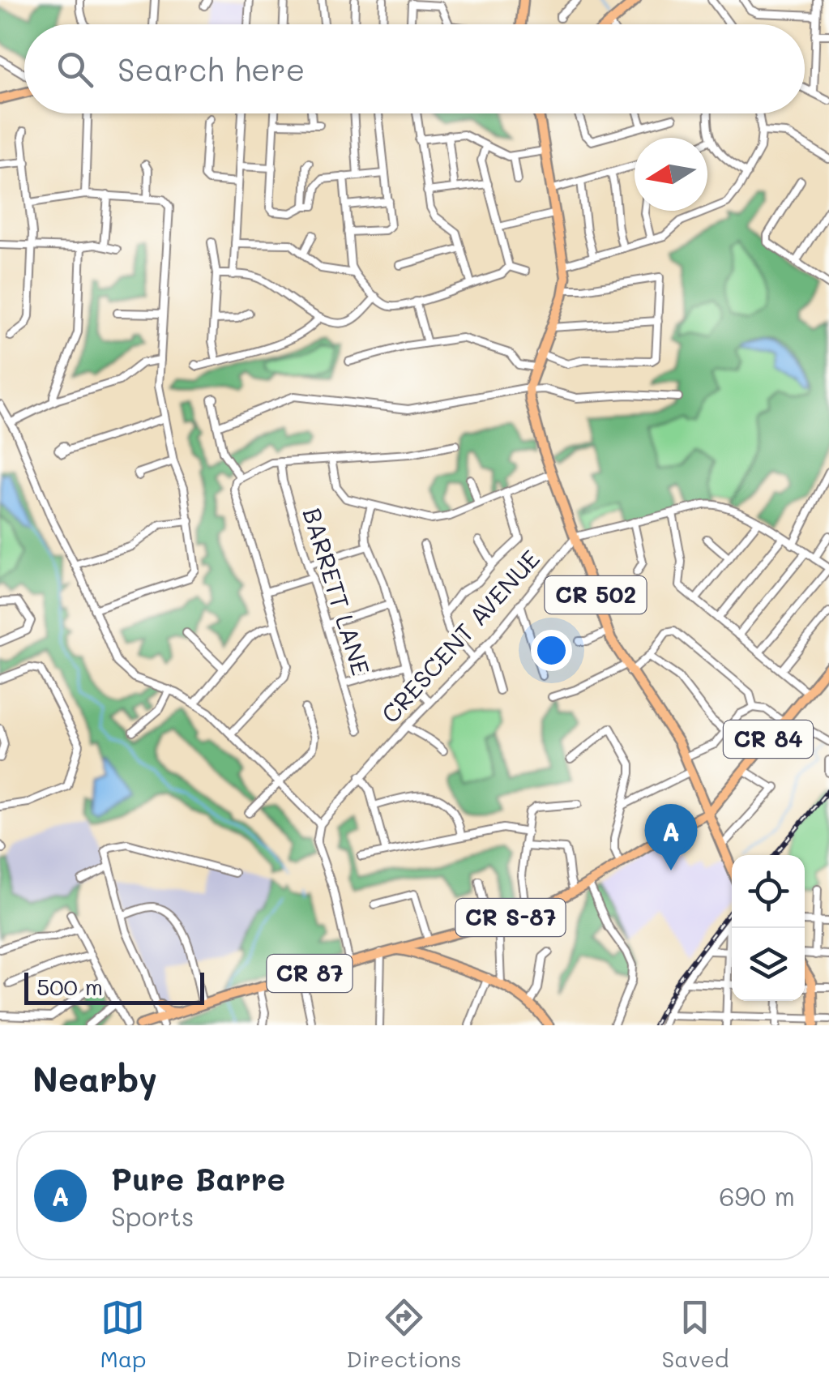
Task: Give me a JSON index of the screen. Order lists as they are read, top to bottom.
{
  "streets": {
    "main road": [
      "CR 502",
      "CR 84",
      "CR S-87",
      "CR 87"
    ],
    "street": ["BARRETT LANE", "CRESCENT AVENUE"]
  },
  "crossings": [
    ["CR 502", "CRESCENT AVENUE"],
    ["CR 502", "CR 84"],
    ["CR 502", "CR S-87"],
    ["CR 84", "CR S-87"],
    ["CR S-87", "CR 87"]
  ],
  "scale_bar": "500 m",
  "north": "left",
  "page": {
    "search": "Search here",
    "pins": "A",
    "scale": "500 m",
    "heading": "Nearby",
    "list": [
      {
        "mark": "A",
        "name": "Pure Barre",
        "note": "Sports",
        "value": "690 m"
      }
    ],
    "nav": ["Map", "Directions", "Saved"]
  }
}
